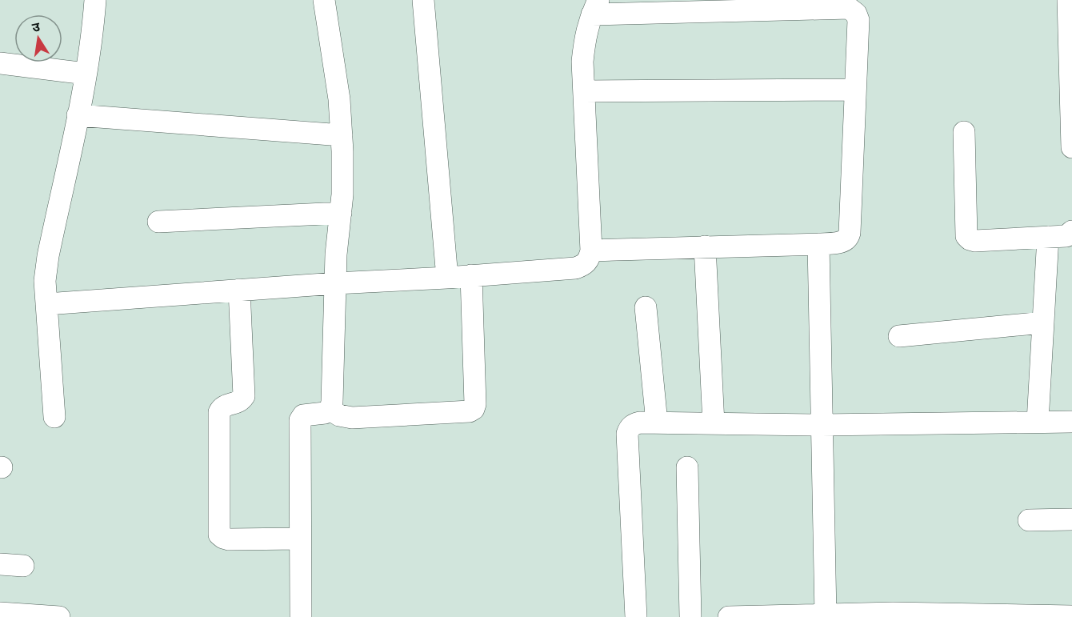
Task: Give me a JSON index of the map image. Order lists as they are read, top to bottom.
{
  "north": "top"
}
